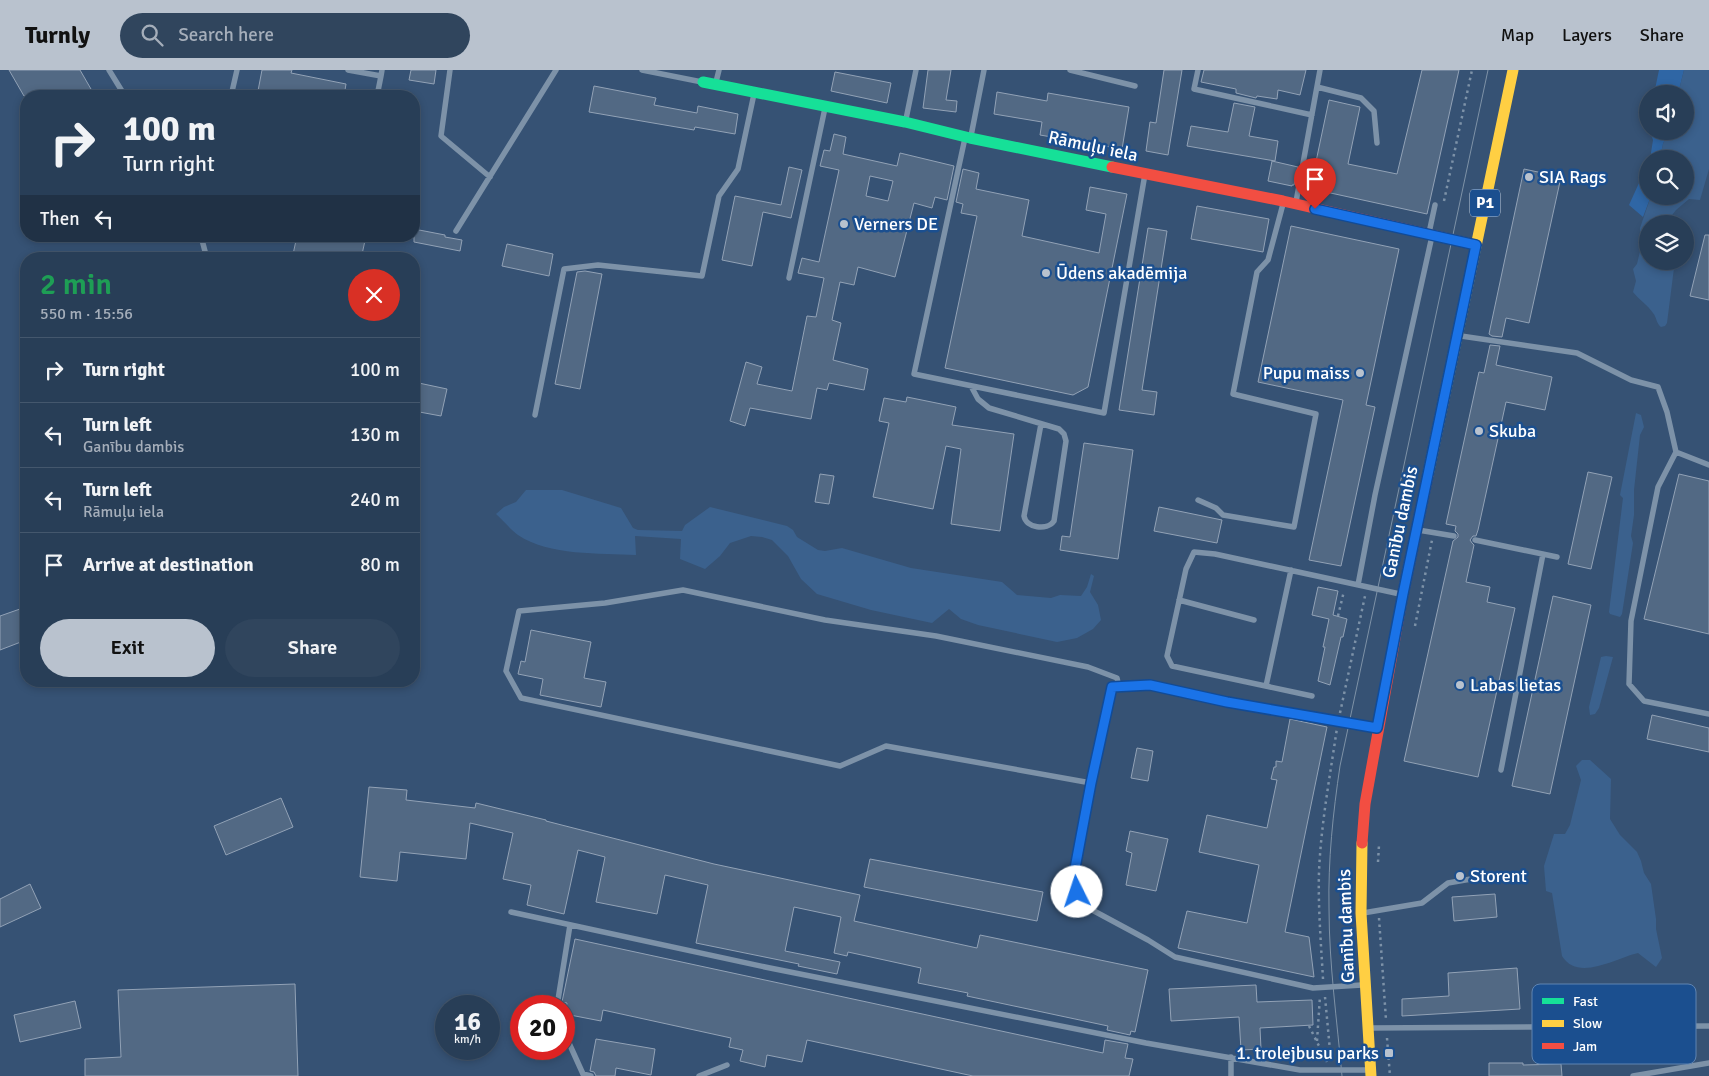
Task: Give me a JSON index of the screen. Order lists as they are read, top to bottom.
{
  "streets": {
    "main road": ["Rāmuļu iela", "P1", "Ganību dambis"]
  },
  "crossings": [
    ["Rāmuļu iela", "Ganību dambis"]
  ],
  "places": {
    "other": [
      "SIA Rags",
      "Verners DE",
      "Ūdens akadēmija",
      "Pupu maiss",
      "Skuba",
      "Labas lietas",
      "Storent"
    ],
    "transit": ["1. trolejbusu parks"]
  },
  "legend": ["Fast", "Slow", "Jam"],
  "page": {
    "header": "Turnly",
    "search": "Search here",
    "nav": ["Map", "Layers", "Share"],
    "turn": ["100 m", "Turn right"],
    "then": "Then",
    "heading": ["2 min", "550 m · 15:56"],
    "list": [
      {
        "name": "Turn right",
        "value": "100 m"
      },
      {
        "name": "Turn left",
        "note": "Ganību dambis",
        "value": "130 m"
      },
      {
        "name": "Turn left",
        "note": "Rāmuļu iela",
        "value": "240 m"
      },
      {
        "name": "Arrive at destination",
        "value": "80 m"
      }
    ],
    "buttons": ["Exit", "Share"],
    "speed": "16 km/h",
    "limit": "20"
  }
}
